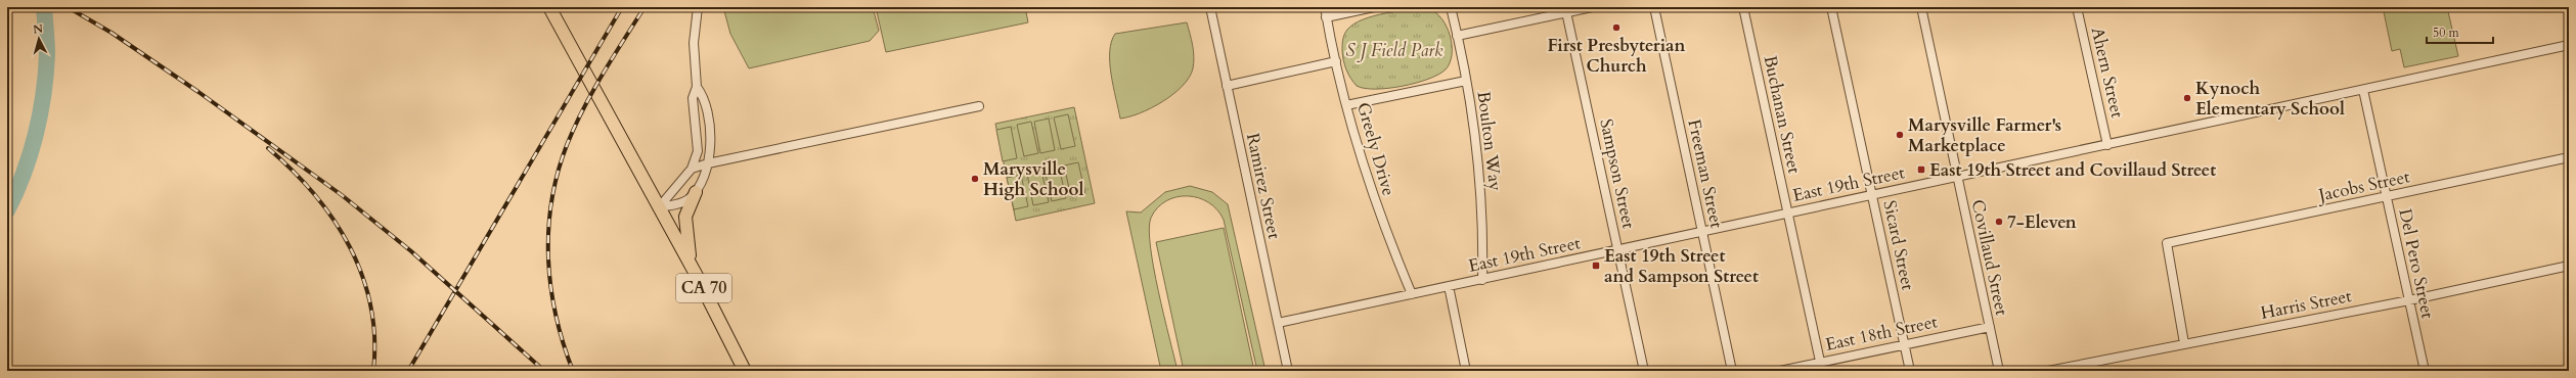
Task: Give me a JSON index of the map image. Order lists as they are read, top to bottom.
{
  "streets": {
    "highway": ["CA 70"],
    "street": [
      "Ahern Street",
      "Buchanan Street",
      "Boulton Way",
      "Greely Drive",
      "Sampson Street",
      "Freeman Street",
      "East 19th Street",
      "Ramirez Street",
      "Jacobs Street",
      "Sicard Street",
      "Covillaud Street",
      "Del Pero Street",
      "Harris Street",
      "East 18th Street"
    ]
  },
  "crossings": [
    ["Ahern Street", "East 19th Street"],
    ["Buchanan Street", "East 19th Street"],
    ["Buchanan Street", "East 18th Street"],
    ["Boulton Way", "East 19th Street"],
    ["Greely Drive", "East 19th Street"],
    ["Sampson Street", "East 19th Street"],
    ["Freeman Street", "East 19th Street"],
    ["East 19th Street", "Ramirez Street"],
    ["East 19th Street", "Sicard Street"],
    ["East 19th Street", "Covillaud Street"],
    ["East 19th Street", "Del Pero Street"],
    ["Jacobs Street", "Del Pero Street"],
    ["Jacobs Street", "Harris Street"],
    ["Sicard Street", "East 18th Street"],
    ["Covillaud Street", "East 18th Street"],
    ["Del Pero Street", "Harris Street"]
  ],
  "parks": ["S J Field Park"],
  "places": {
    "other": [
      "First Presbyterian Church",
      "Kynoch Elementary School",
      "Marysville Farmer's Marketplace",
      "Marysville High School",
      "7-Eleven"
    ],
    "transit": ["East 19th Street and Covillaud Street", "East 19th Street and Sampson Street"]
  },
  "scale_bar": "50 m",
  "north": "top"
}
